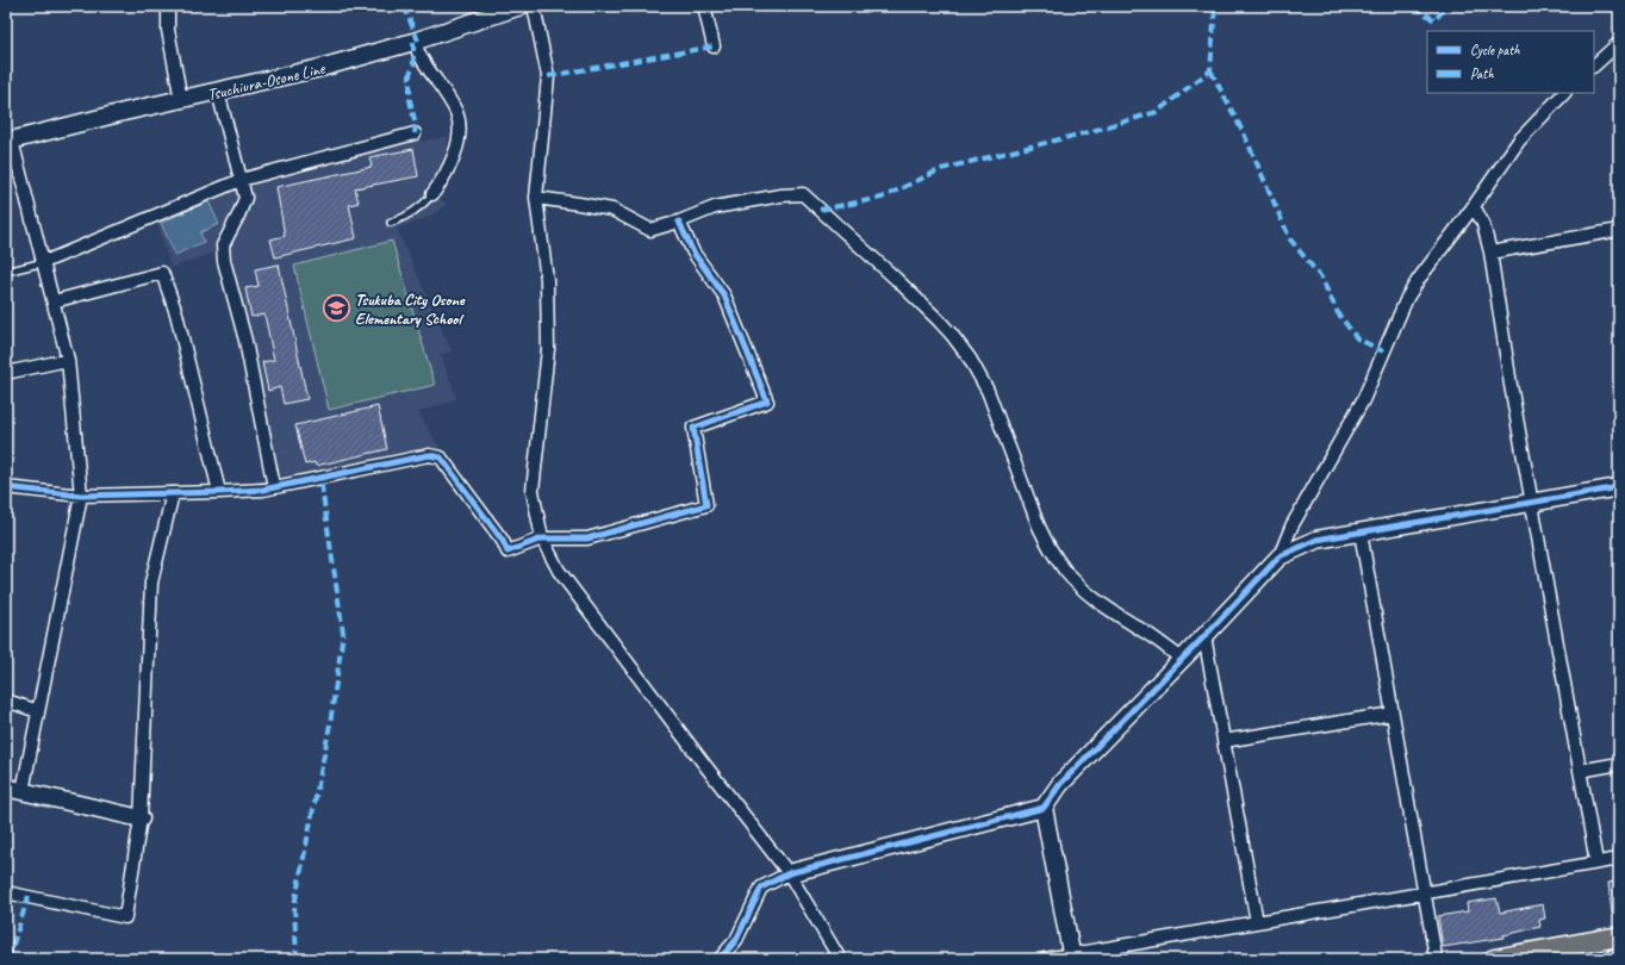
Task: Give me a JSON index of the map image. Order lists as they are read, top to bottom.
{
  "streets": {
    "street": ["Tsuchiura-Osone Line"]
  },
  "places": {
    "school or university": ["Tsukuba City Osone Elementary School"]
  },
  "legend": ["Cycle path", "Path"]
}
